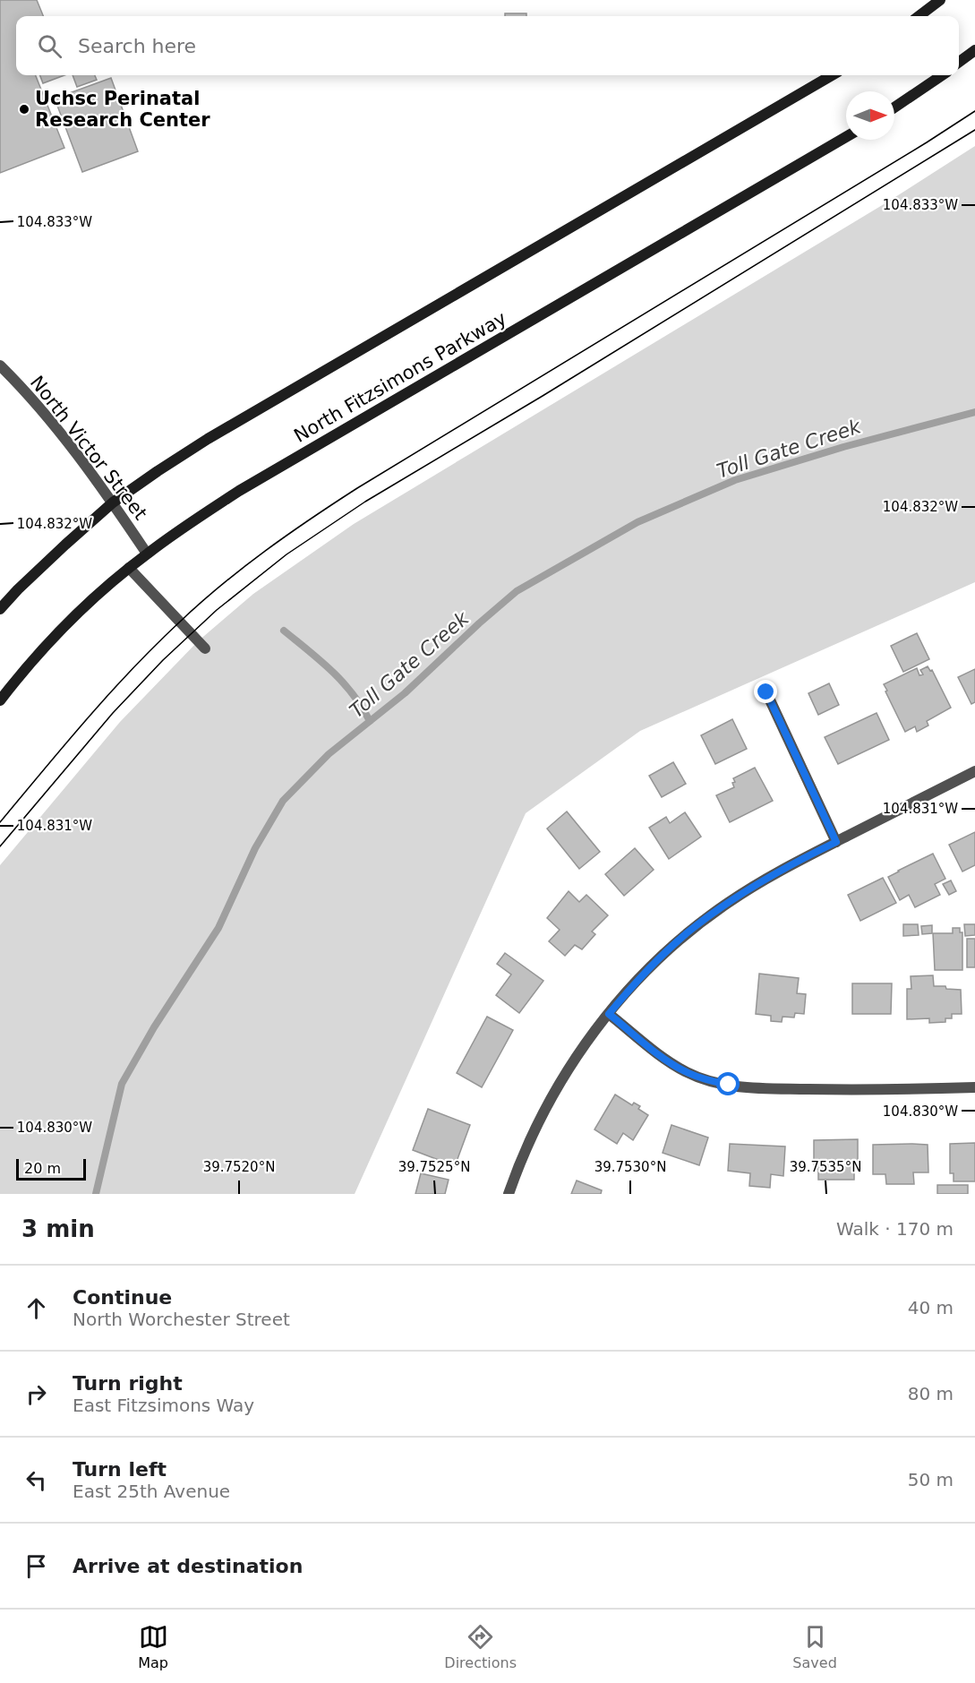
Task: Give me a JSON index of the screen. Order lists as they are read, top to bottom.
{
  "streets": {
    "main road": ["North Fitzsimons Parkway"],
    "street": ["North Victor Street"]
  },
  "crossings": [
    ["North Fitzsimons Parkway", "North Victor Street"]
  ],
  "water": ["Toll Gate Creek"],
  "places": ["Uchsc Perinatal Research Center"],
  "scale_bar": "20 m",
  "north": "right",
  "page": {
    "search": "Search here",
    "scale": "20 m",
    "heading": ["3 min", "Walk · 170 m"],
    "list": [
      ["Continue", "North Worchester Street", "40 m"],
      ["Turn right", "East Fitzsimons Way", "80 m"],
      ["Turn left", "East 25th Avenue", "50 m"],
      "Arrive at destination"
    ],
    "nav": ["Map", "Directions", "Saved"]
  },
  "coordinates": [
    "104.833°W",
    "104.832°W",
    "104.831°W",
    "104.830°W",
    "39.7520°N",
    "39.7525°N",
    "39.7530°N",
    "39.7535°N"
  ]
}
